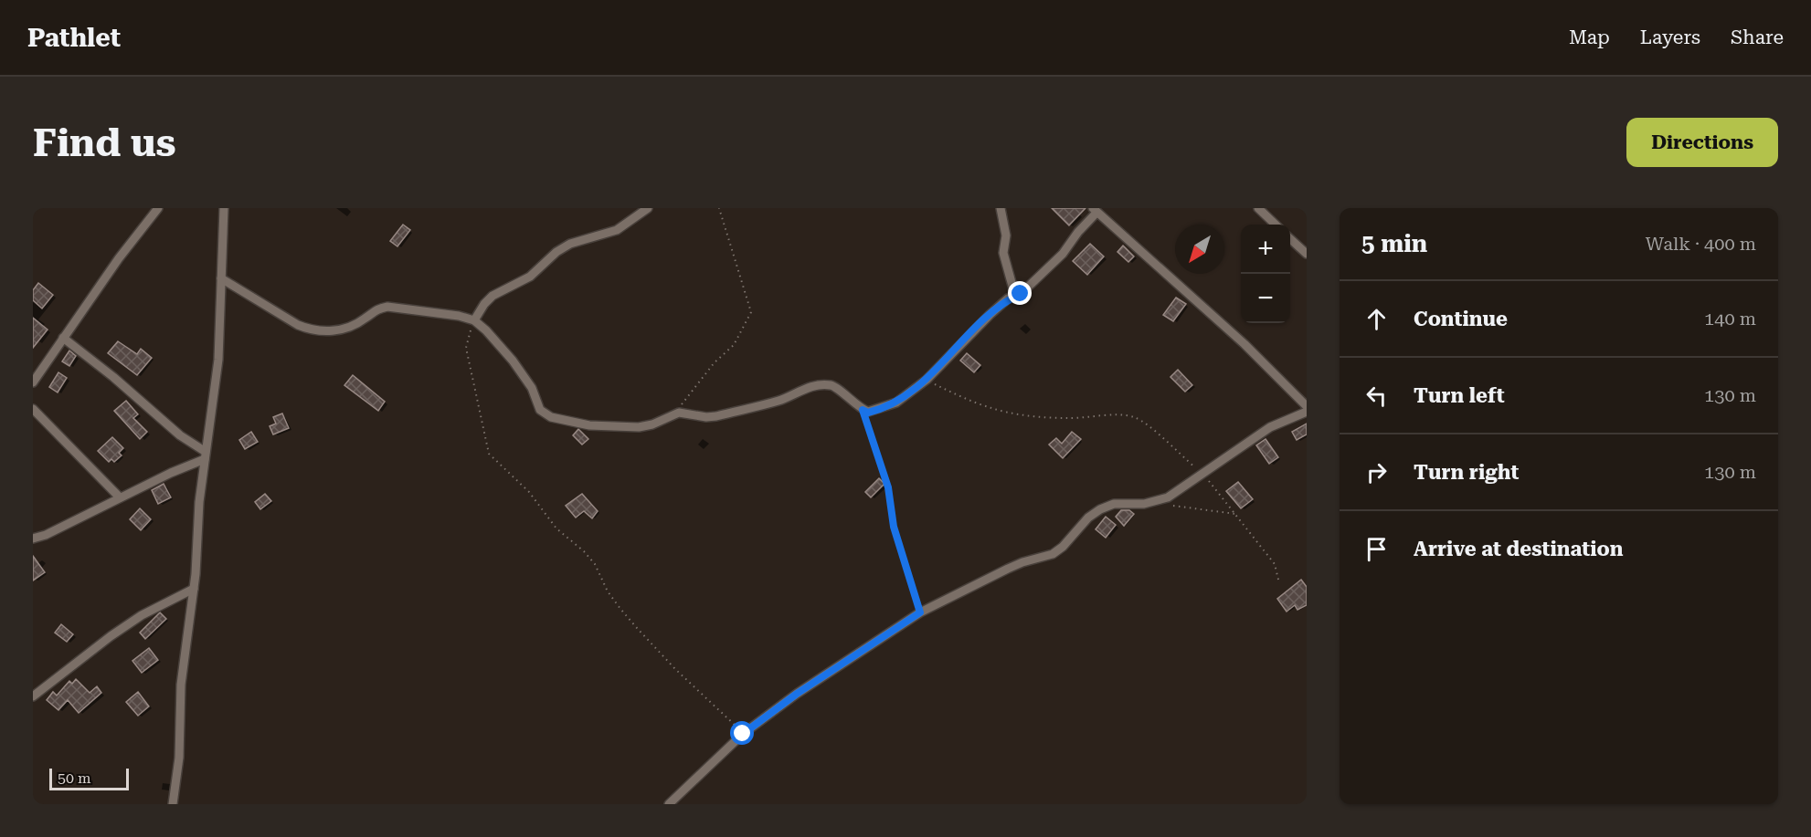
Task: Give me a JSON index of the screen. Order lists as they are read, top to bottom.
{
  "scale_bar": "50 m",
  "north": "bottom left",
  "page": {
    "header": "Pathlet",
    "nav": ["Map", "Layers", "Share"],
    "buttons": "Directions",
    "title": "Find us",
    "heading": ["5 min", "Walk · 400 m"],
    "map_buttons": ["+", "−"],
    "list": [
      ["Continue", "140 m"],
      ["Turn left", "130 m"],
      ["Turn right", "130 m"],
      "Arrive at destination"
    ],
    "scale": "50 m"
  }
}
